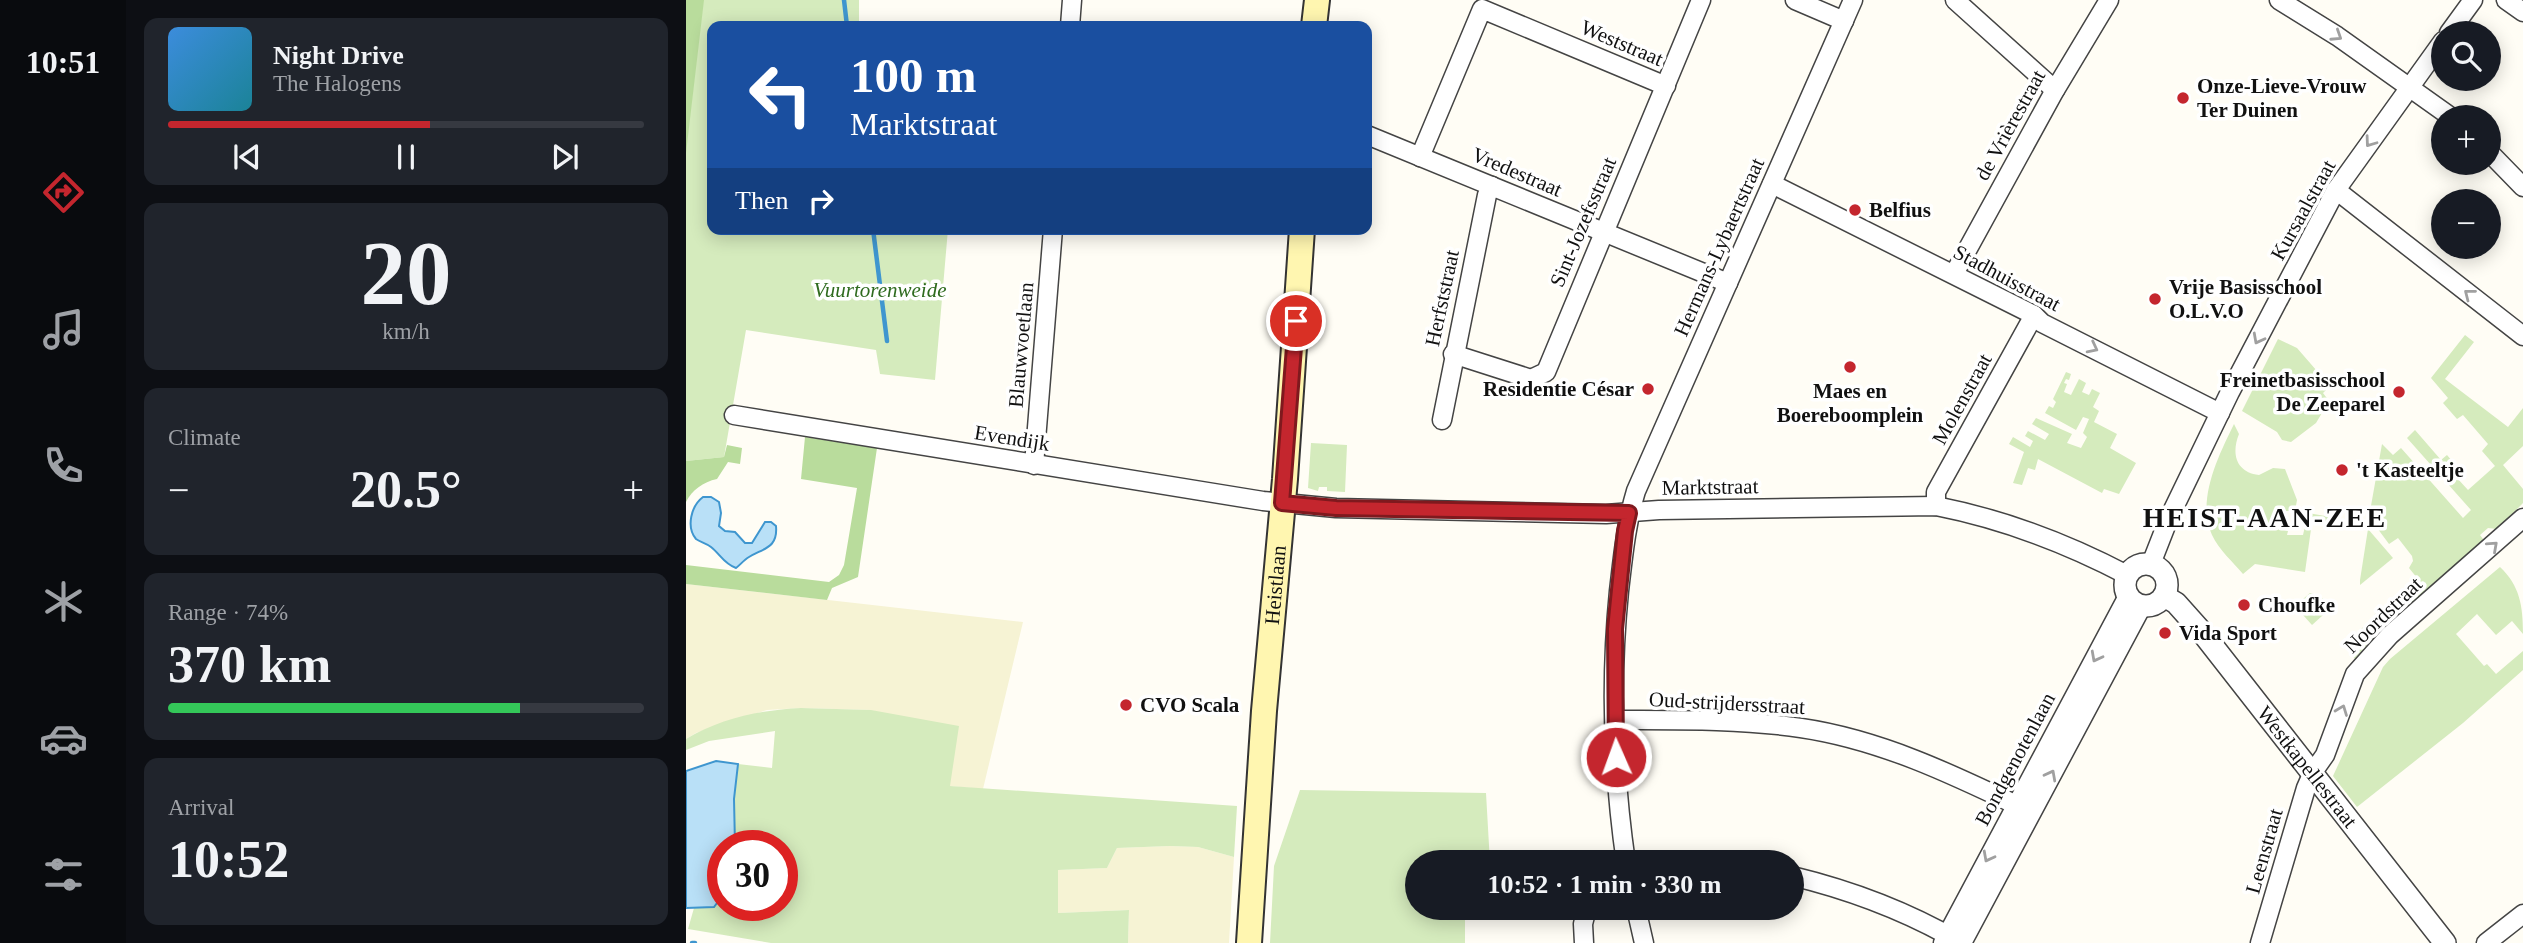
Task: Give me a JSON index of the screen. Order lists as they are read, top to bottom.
{
  "streets": {
    "main road": ["Heistlaan"],
    "street": [
      "Weststraat",
      "de Vrièrestraat",
      "Vredestraat",
      "Kursaalstraat",
      "Sint-Jozefsstraat",
      "Hermans-Lybaertstraat",
      "Stadhuisstraat",
      "Herfststraat",
      "Blauwvoetlaan",
      "Molenstraat",
      "Evendijk",
      "Marktstraat",
      "Noordstraat",
      "Oud-strijdersstraat",
      "Bondgenotenlaan",
      "Westkapellestraat",
      "Leenstraat"
    ]
  },
  "crossings": [
    ["Weststraat", "Vredestraat"],
    ["Weststraat", "Sint-Jozefsstraat"],
    ["de Vrièrestraat", "Stadhuisstraat"],
    ["Vredestraat", "Sint-Jozefsstraat"],
    ["Vredestraat", "Hermans-Lybaertstraat"],
    ["Vredestraat", "Herfststraat"],
    ["Kursaalstraat", "Stadhuisstraat"],
    ["Kursaalstraat", "Marktstraat"],
    ["Kursaalstraat", "Bondgenotenlaan"],
    ["Kursaalstraat", "Westkapellestraat"],
    ["Sint-Jozefsstraat", "Herfststraat"],
    ["Hermans-Lybaertstraat", "Stadhuisstraat"],
    ["Hermans-Lybaertstraat", "Marktstraat"],
    ["Hermans-Lybaertstraat", "Oud-strijdersstraat"],
    ["Stadhuisstraat", "Molenstraat"],
    ["Blauwvoetlaan", "Evendijk"],
    ["Molenstraat", "Marktstraat"],
    ["Evendijk", "Marktstraat"],
    ["Evendijk", "Heistlaan"],
    ["Marktstraat", "Heistlaan"],
    ["Marktstraat", "Bondgenotenlaan"],
    ["Marktstraat", "Westkapellestraat"],
    ["Noordstraat", "Westkapellestraat"],
    ["Noordstraat", "Leenstraat"],
    ["Oud-strijdersstraat", "Bondgenotenlaan"],
    ["Bondgenotenlaan", "Westkapellestraat"],
    ["Westkapellestraat", "Leenstraat"]
  ],
  "one_way": ["Kursaalstraat", "Stadhuisstraat", "Noordstraat"],
  "districts": ["HEIST-AAN-ZEE"],
  "parks": ["Vuurtorenweide"],
  "places": [
    "Onze-Lieve-Vrouw Ter Duinen",
    "Belfius",
    "Vrije Basisschool O.L.V.O",
    "Maes en Boereboomplein",
    "Residentie César",
    "Freinetbasisschool De Zeeparel",
    "'t Kasteeltje",
    "Choufke",
    "Vida Sport",
    "CVO Scala"
  ],
  "page": {
    "tabs": "10:51",
    "map_buttons": ["+", "−"],
    "turn": ["100 m", "Marktstraat"],
    "song": ["Night Drive", "The Halogens"],
    "then": "Then",
    "tile": [
      ["20", "km/h"],
      "Climate",
      ["Range · 74%", "370 km"],
      ["Arrival", "10:52"]
    ],
    "heat": ["−", "20.5°", "+"],
    "limit": "30",
    "trip": "10:52 · 1 min · 330 m"
  }
}
